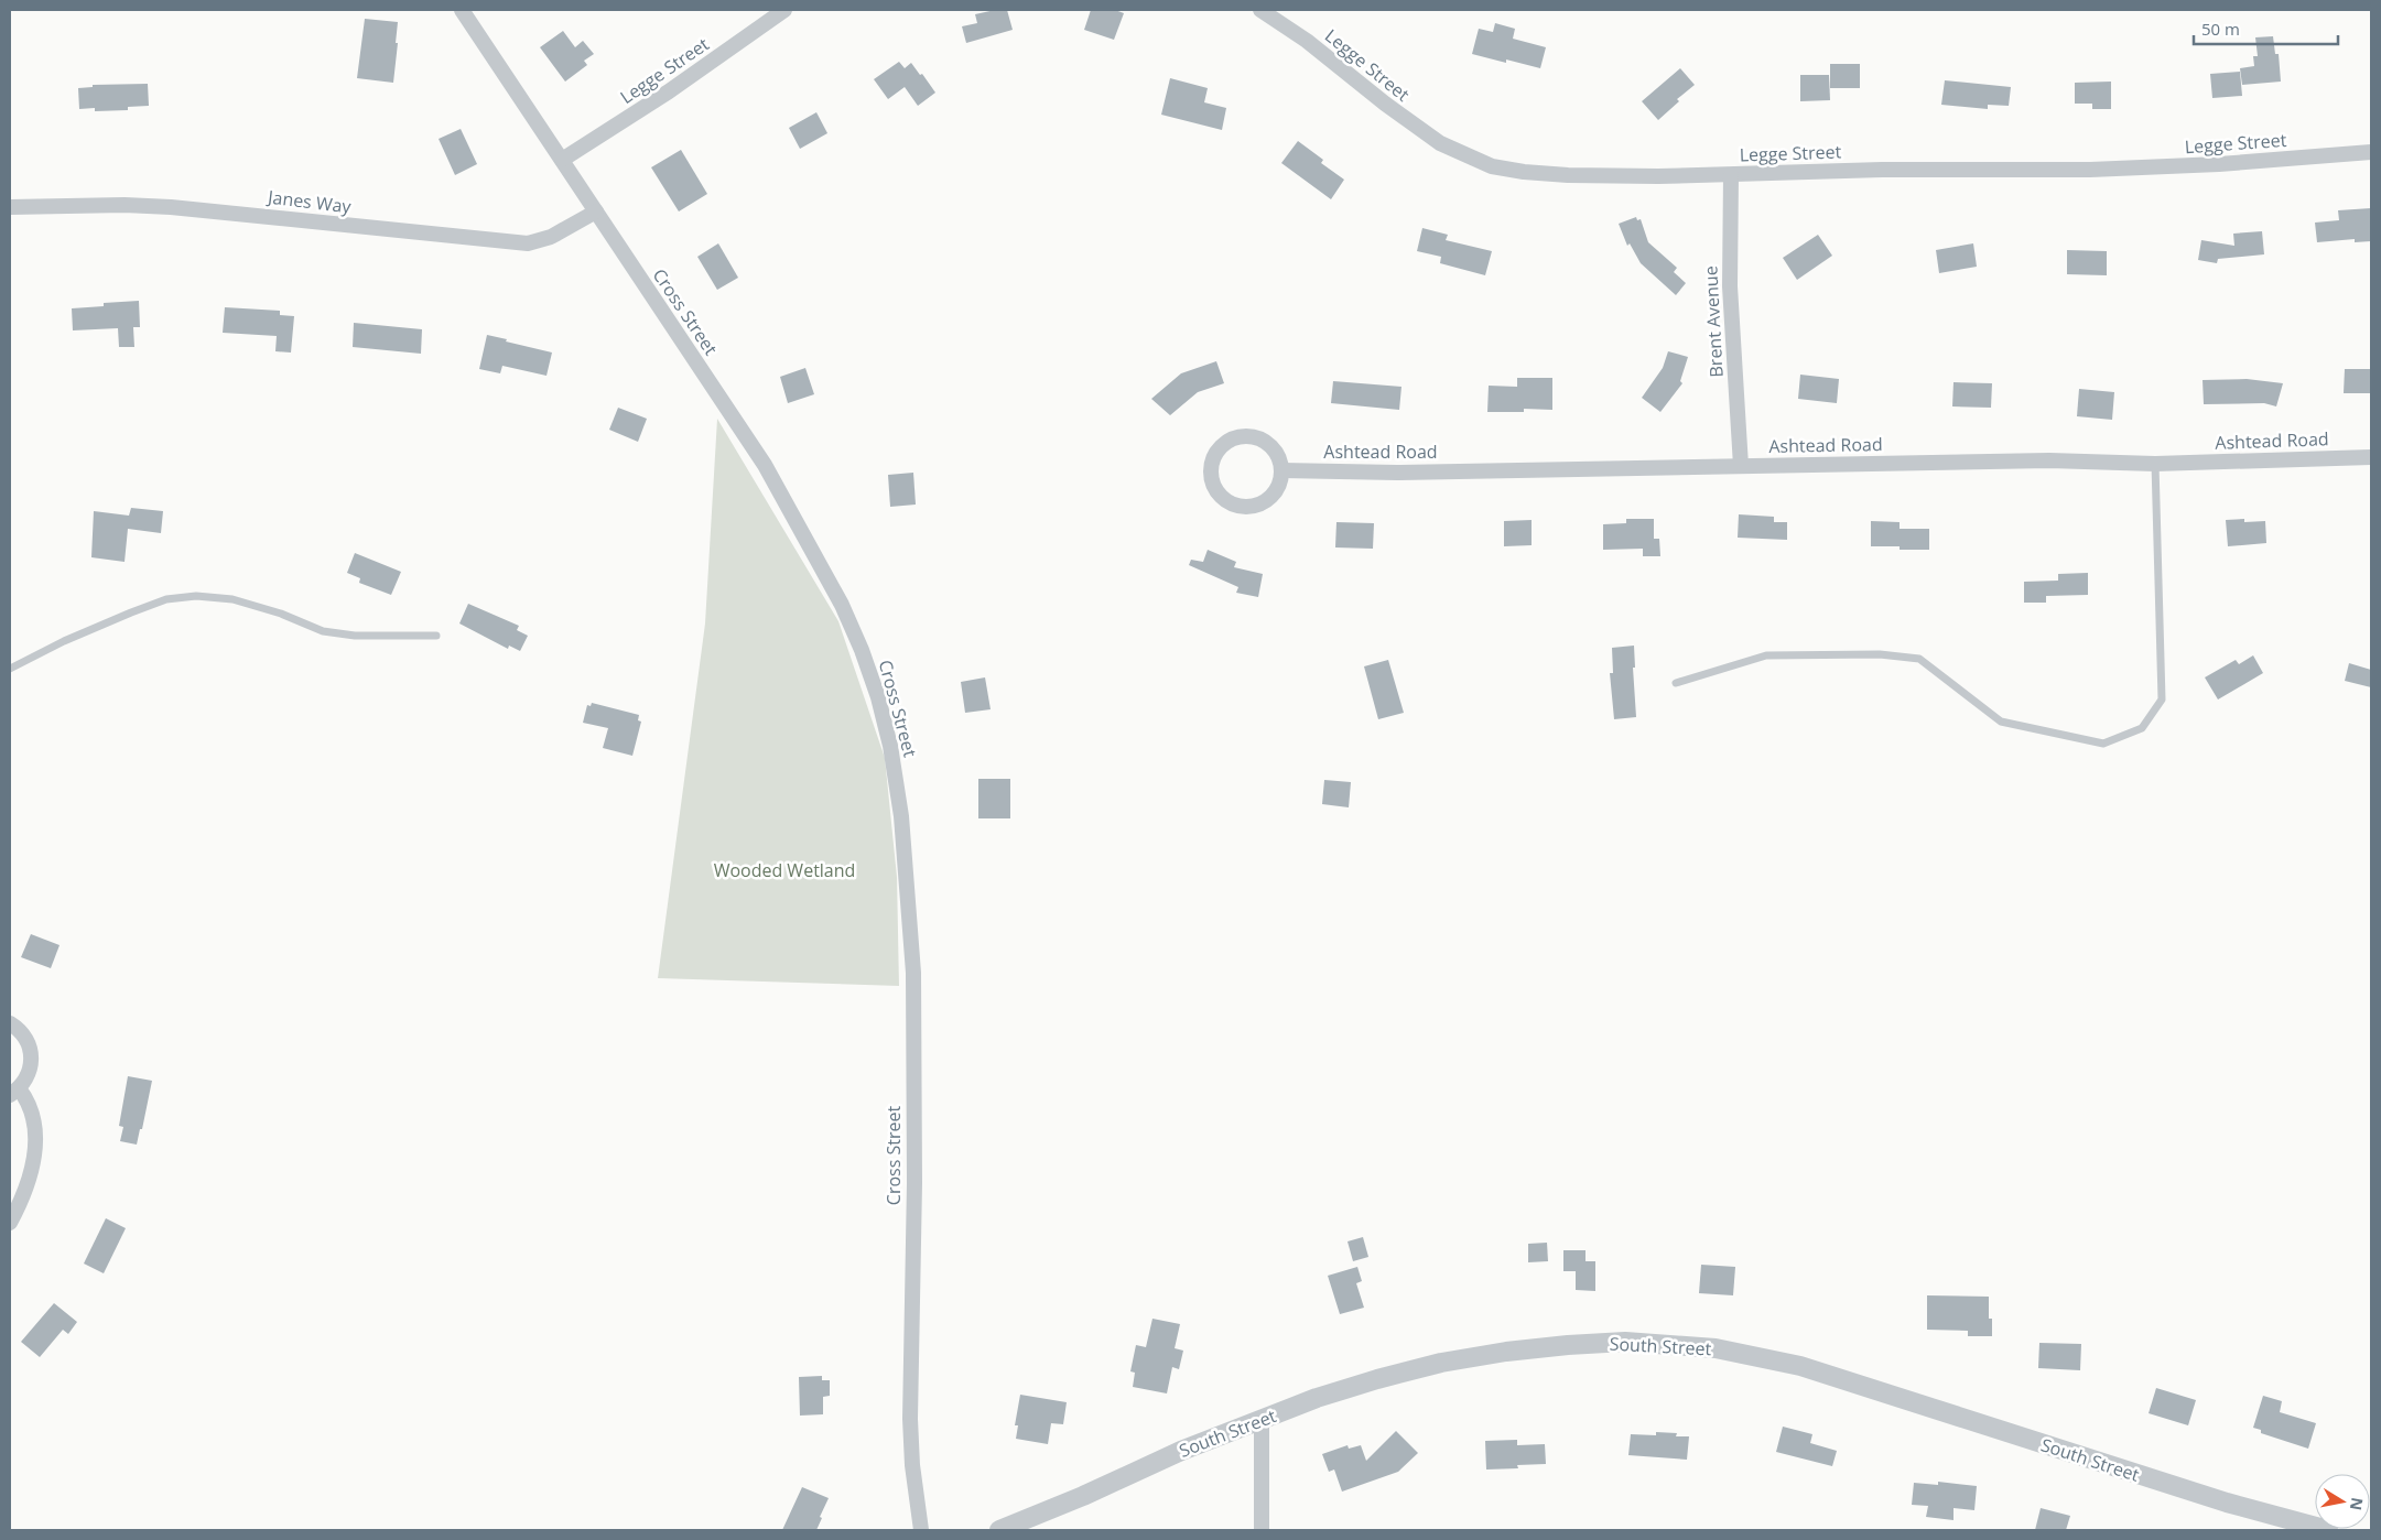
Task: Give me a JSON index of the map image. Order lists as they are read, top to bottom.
{
  "streets": {
    "street": [
      "Legge Street",
      "Janes Way",
      "Cross Street",
      "Brent Avenue",
      "Ashtead Road",
      "South Street"
    ]
  },
  "crossings": [
    ["Legge Street", "Cross Street"],
    ["Legge Street", "Brent Avenue"],
    ["Janes Way", "Cross Street"],
    ["Brent Avenue", "Ashtead Road"]
  ],
  "parks": ["Wooded Wetland"],
  "scale_bar": "50 m",
  "north": "right"
}
